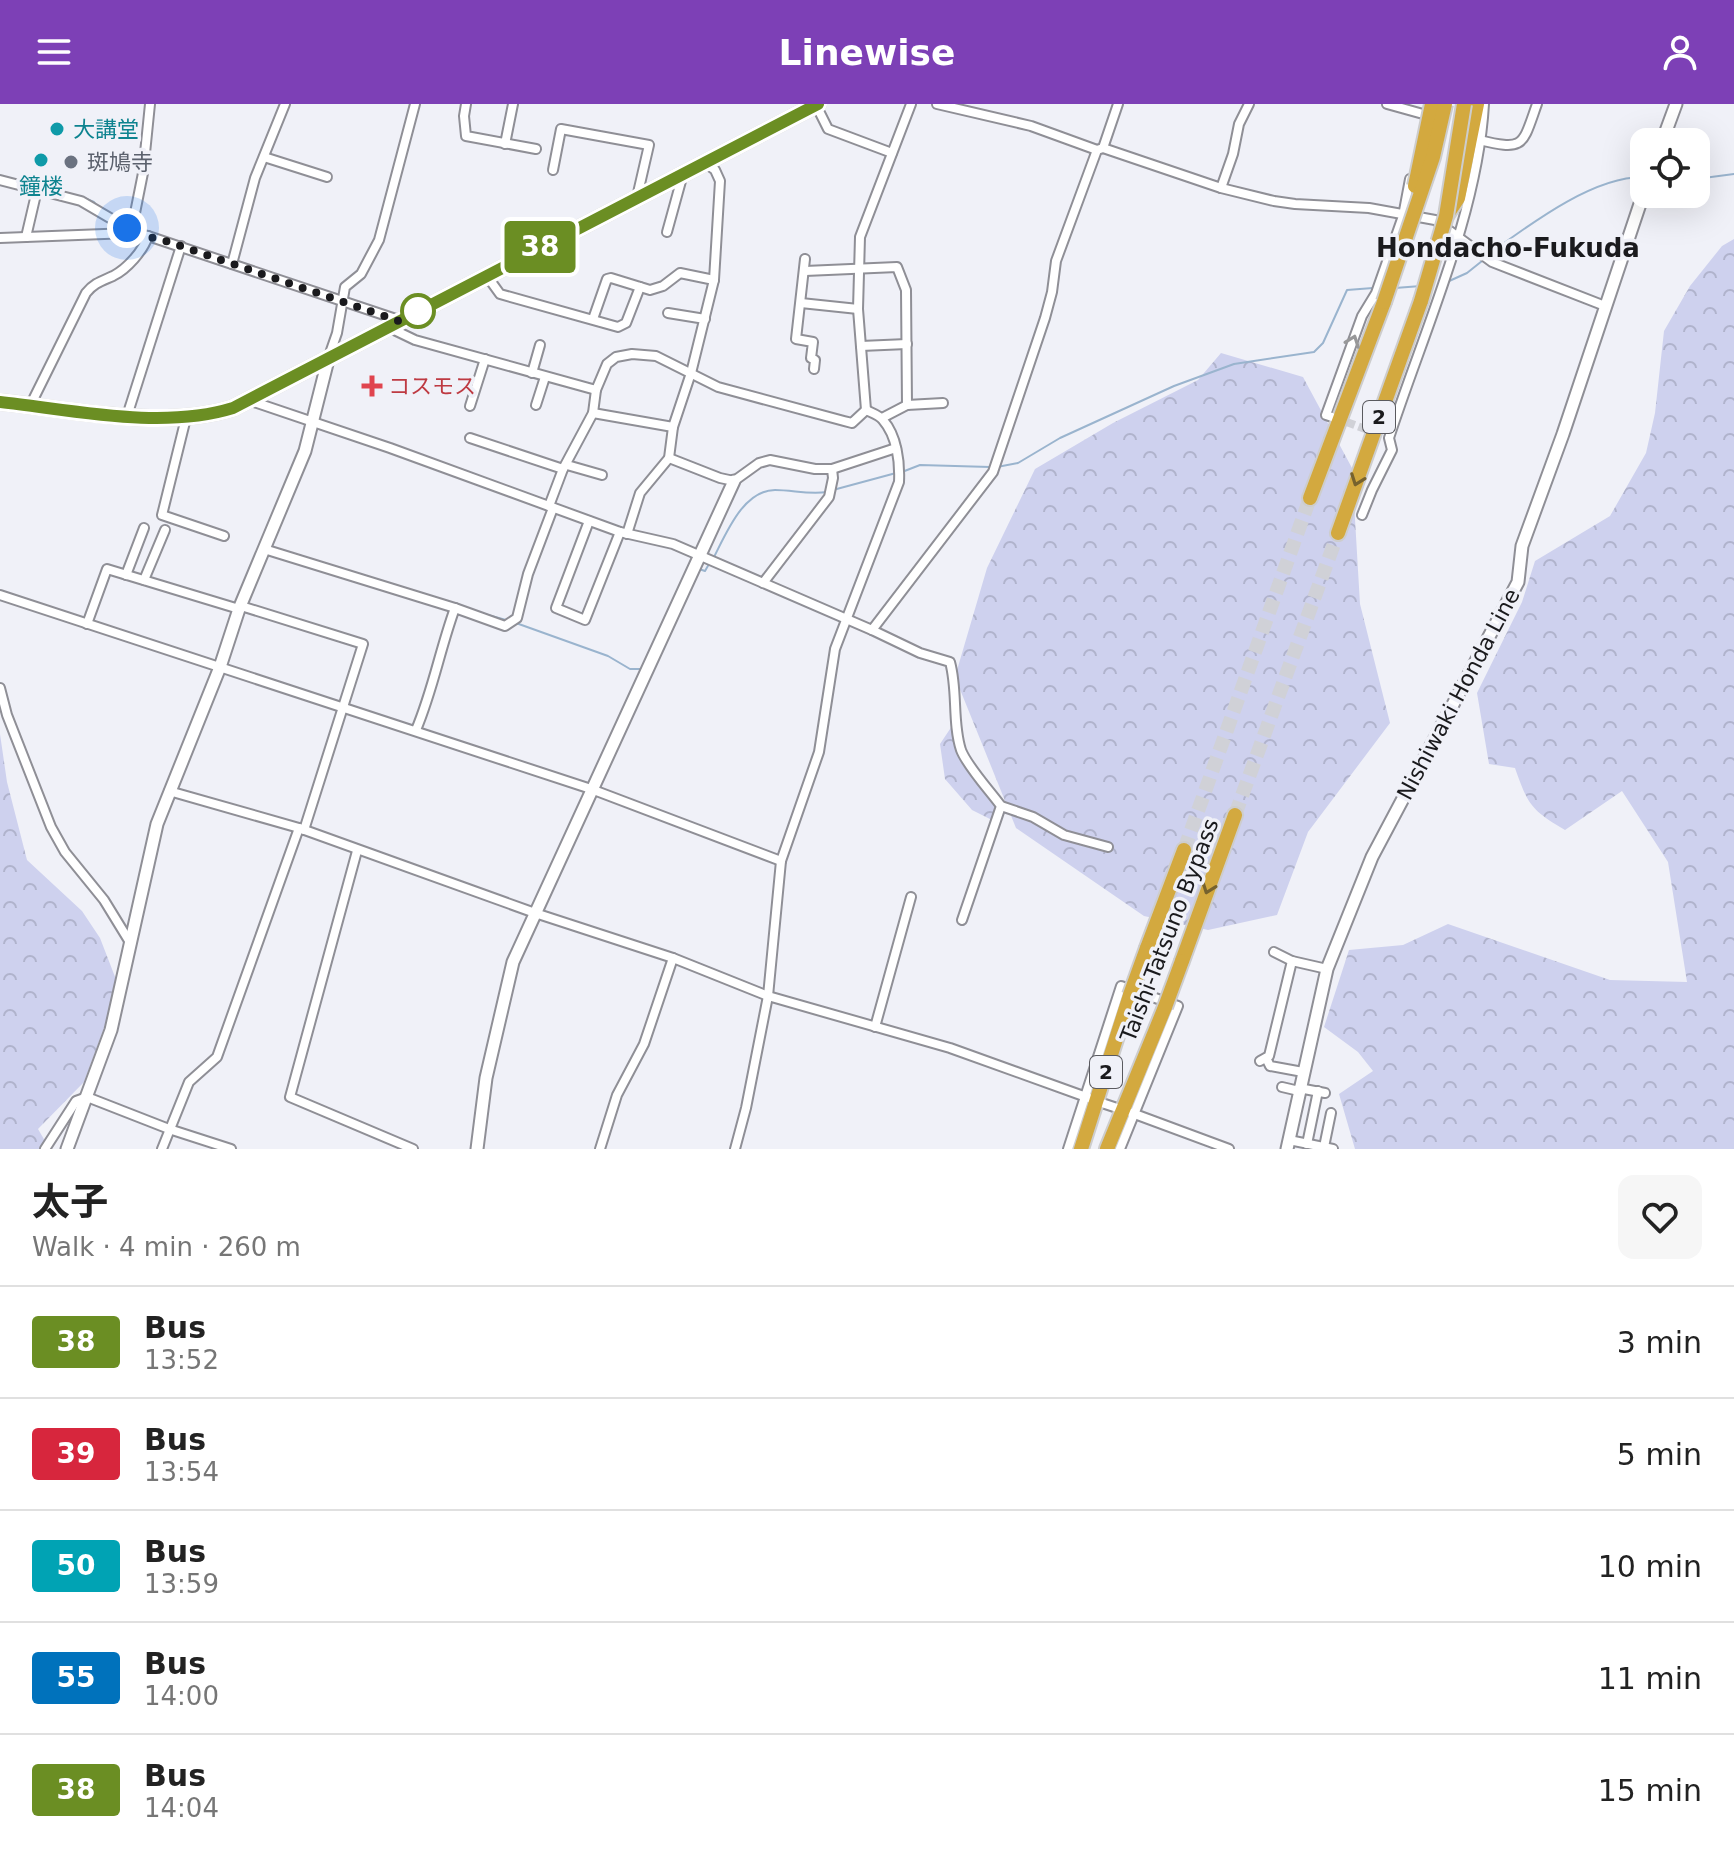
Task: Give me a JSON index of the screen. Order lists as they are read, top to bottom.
{
  "streets": {
    "highway": ["2", "Taishi-Tatsuno Bypass"],
    "street": ["Nishiwaki Honda Line"]
  },
  "districts": ["Hondacho-Fukuda"],
  "places": {
    "other": ["大講堂", "鐘楼", "斑鳩寺"],
    "health": ["コスモス"]
  },
  "lines": ["bus line 38"],
  "page": {
    "header": "Linewise",
    "on_map": "38",
    "heading": ["太子", "Walk · 4 min · 260 m"],
    "list": [
      {
        "mark": "38",
        "name": "Bus",
        "note": "13:52",
        "value": "3 min"
      },
      {
        "mark": "39",
        "name": "Bus",
        "note": "13:54",
        "value": "5 min"
      },
      {
        "mark": "50",
        "name": "Bus",
        "note": "13:59",
        "value": "10 min"
      },
      {
        "mark": "55",
        "name": "Bus",
        "note": "14:00",
        "value": "11 min"
      },
      {
        "mark": "38",
        "name": "Bus",
        "note": "14:04",
        "value": "15 min"
      }
    ]
  }
}
